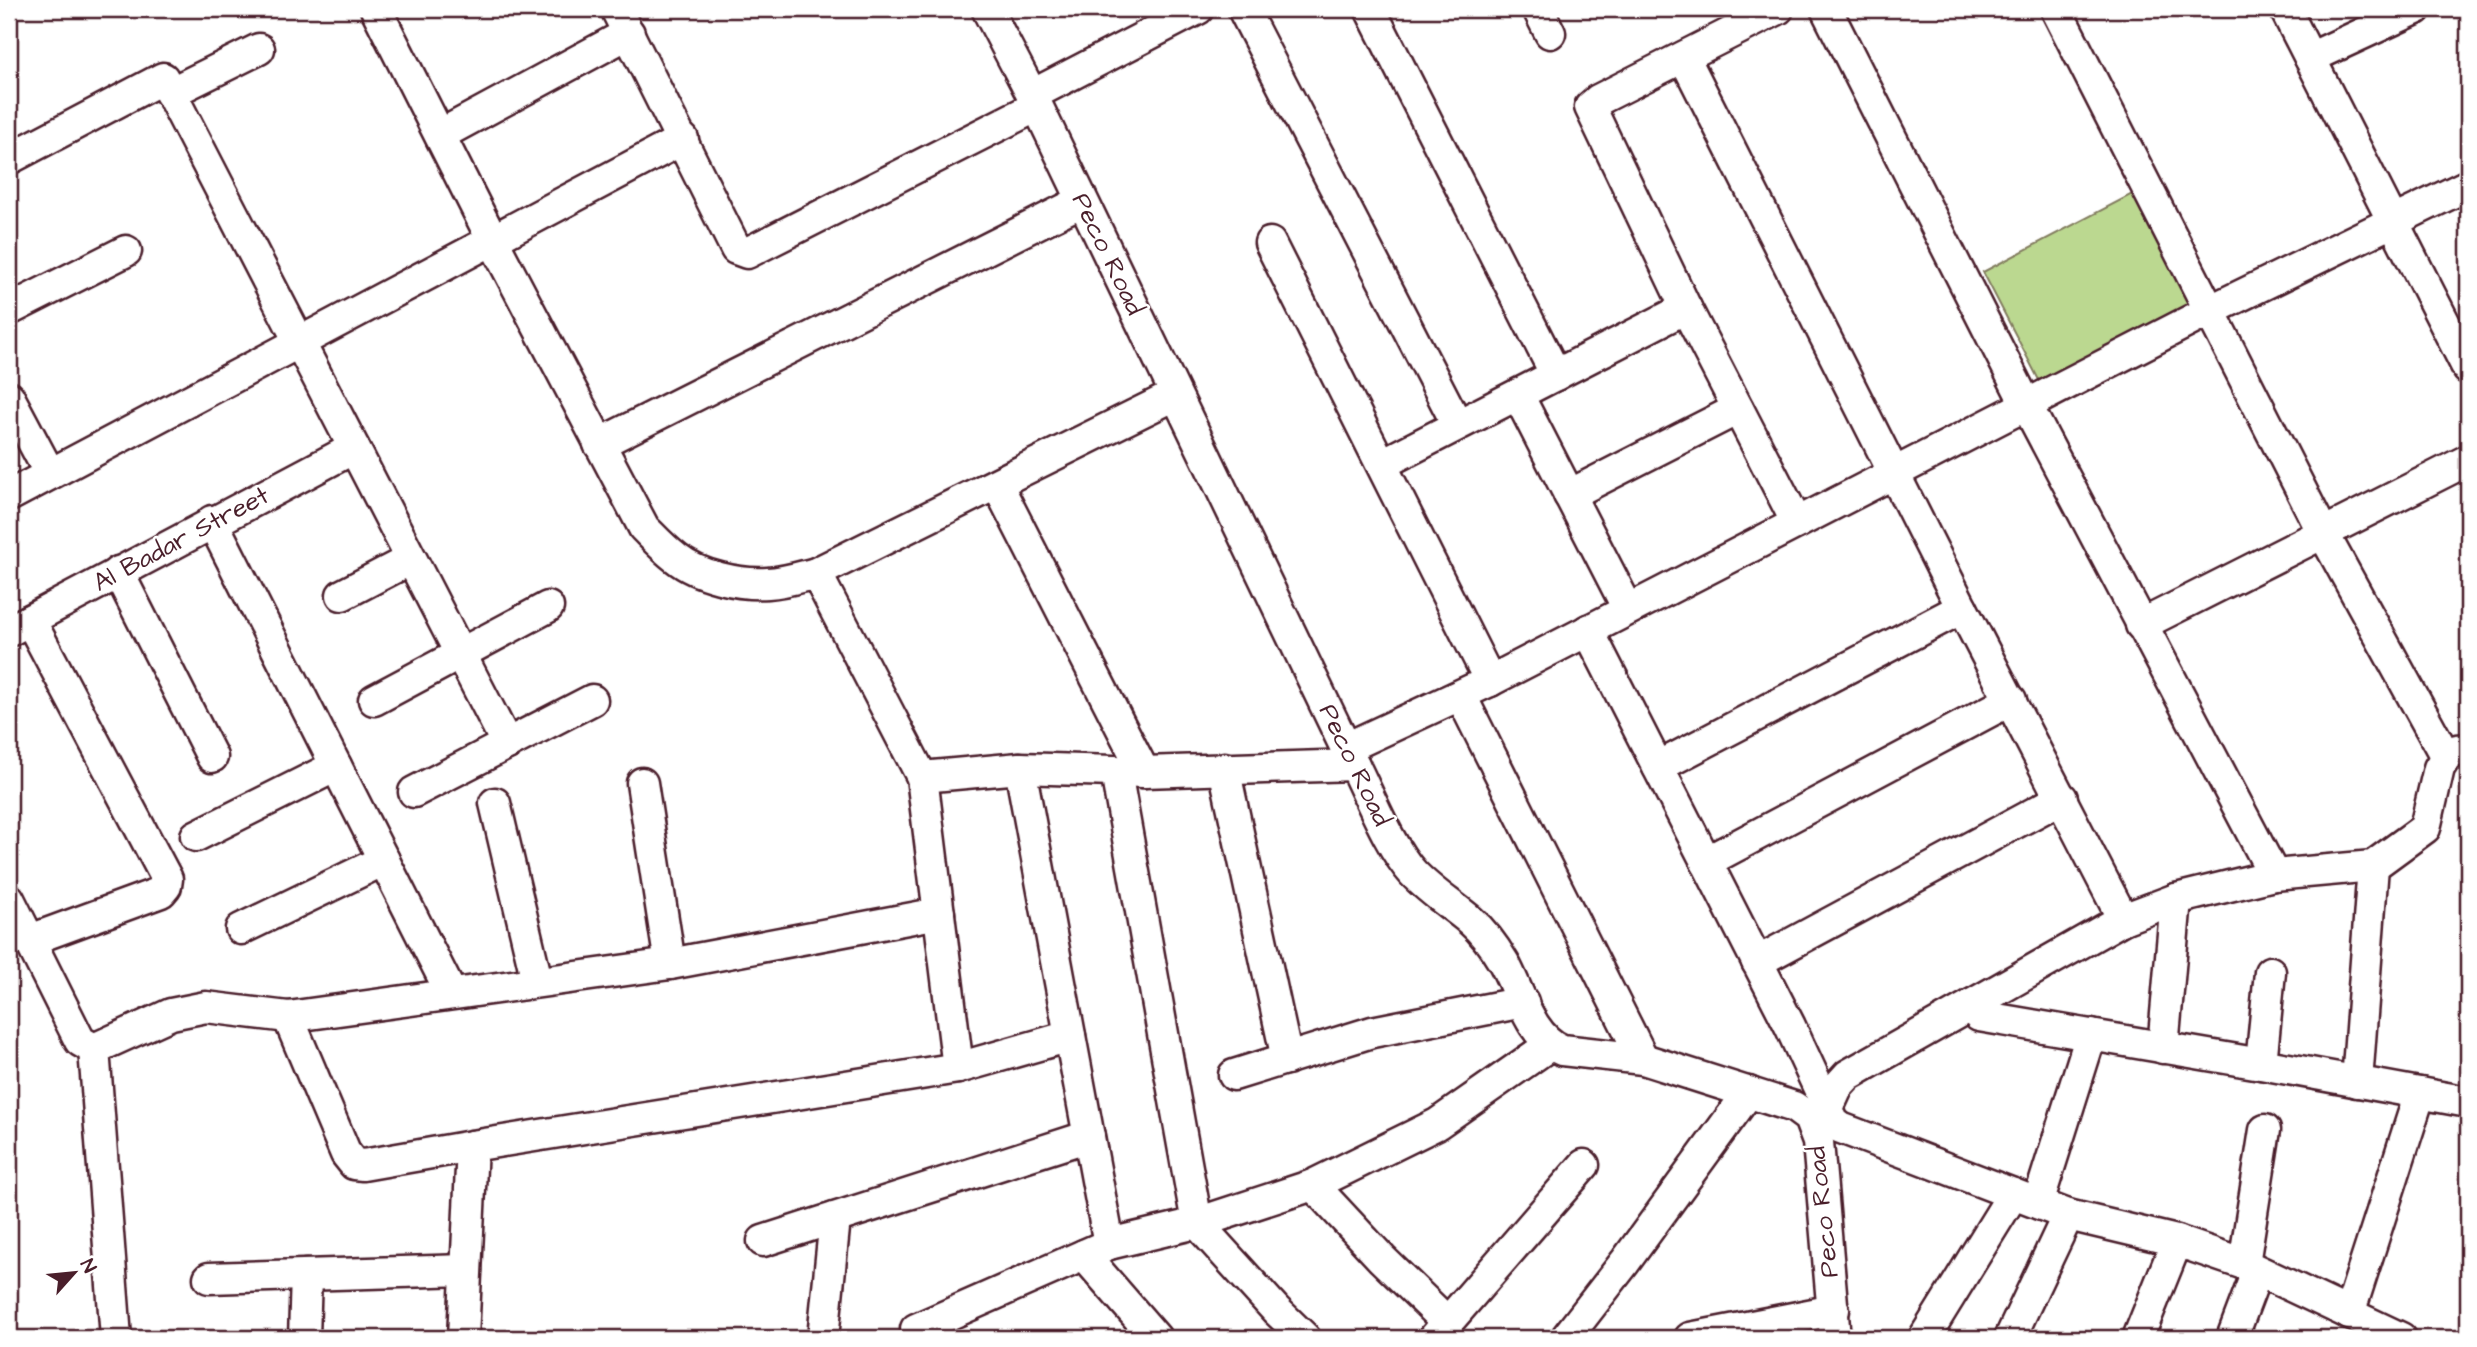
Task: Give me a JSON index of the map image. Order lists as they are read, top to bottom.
{
  "streets": {
    "street": ["Peco Road", "Al Badar Street"]
  },
  "north": "top right"
}
